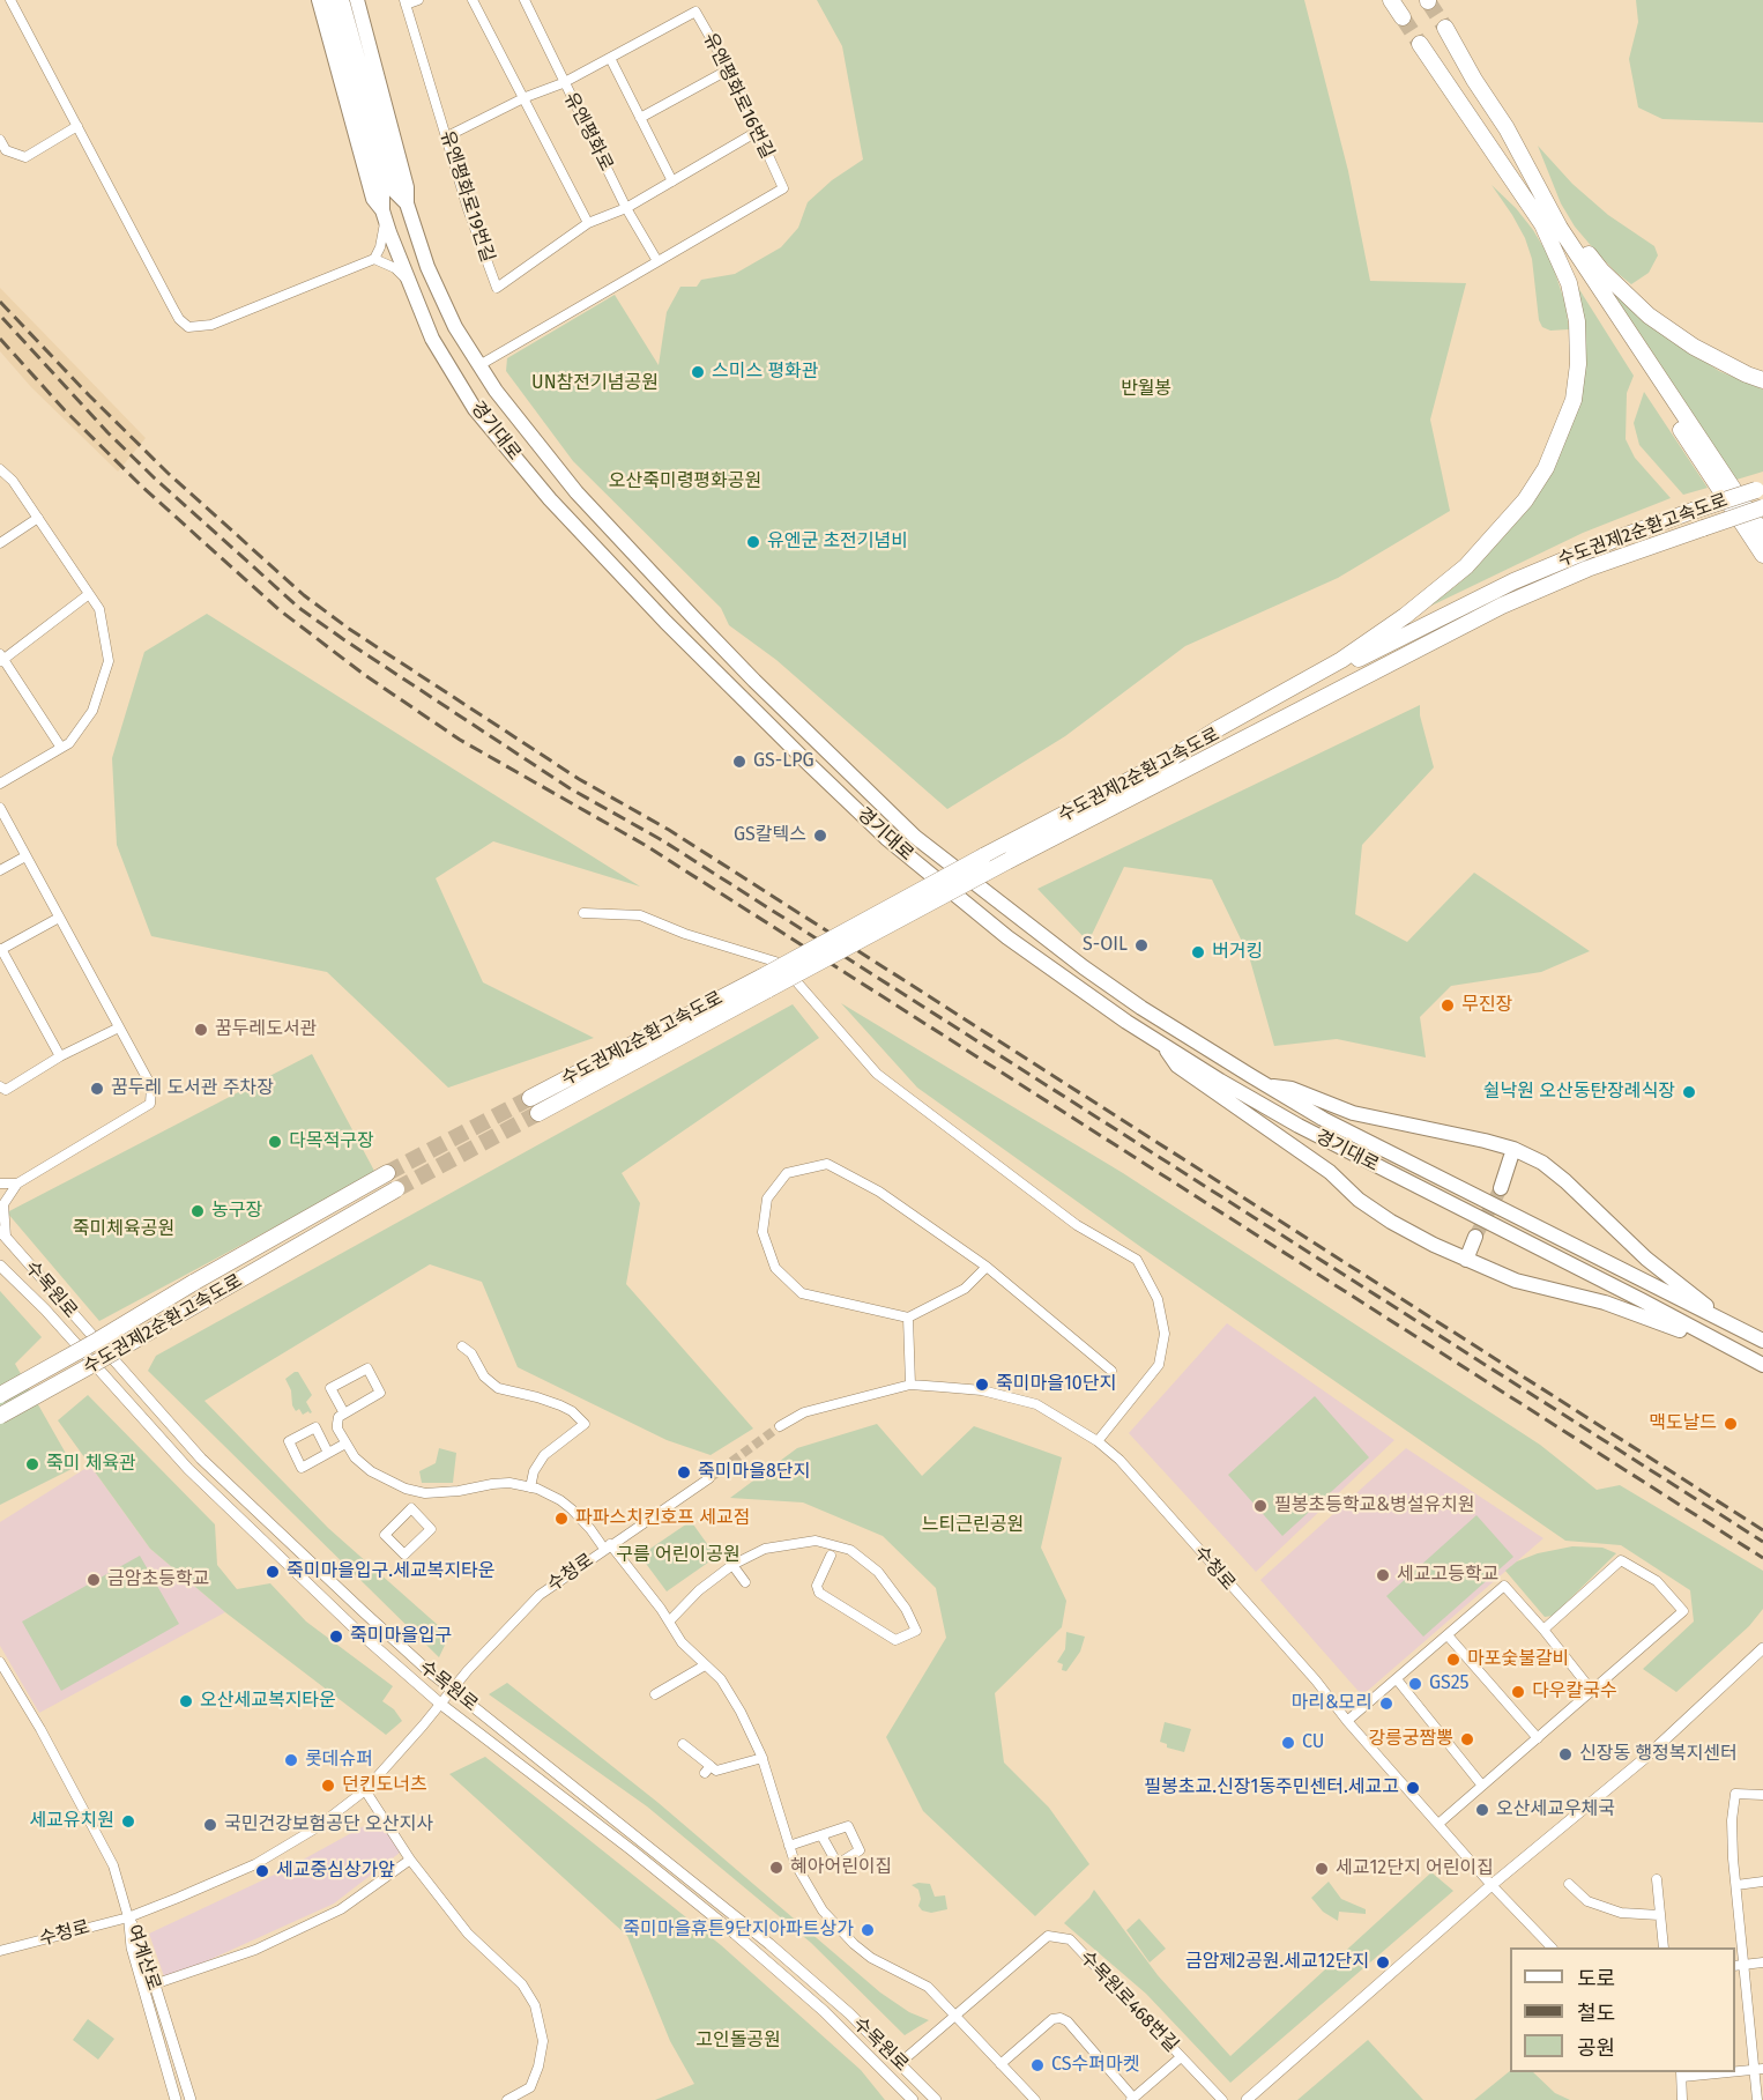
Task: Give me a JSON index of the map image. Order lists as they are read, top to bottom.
{
  "streets": {
    "highway": ["수도권제2순환고속도로"],
    "main road": ["경기대로"],
    "street": [
      "유엔평화로16번길",
      "유엔평화로",
      "유엔평화로19번길",
      "수목원로",
      "수청로",
      "여계산로",
      "수목원로468번길"
    ]
  },
  "crossings": [
    ["유엔평화로16번길", "유엔평화로"],
    ["유엔평화로16번길", "유엔평화로19번길"],
    ["유엔평화로", "유엔평화로19번길"],
    ["수목원로", "수청로"],
    ["수목원로", "수목원로468번길"],
    ["수청로", "여계산로"]
  ],
  "parks": [
    "UN참전기념공원",
    "반월봉",
    "오산죽미령평화공원",
    "죽미체육공원",
    "느티근린공원",
    "구름 어린이공원",
    "고인돌공원"
  ],
  "places": [
    "스미스 평화관",
    "유엔군 초전기념비",
    "GS-LPG",
    "GS칼텍스",
    "S-OIL",
    "버거킹",
    "무진장",
    "꿈두레도서관",
    "꿈두레 도서관 주차장",
    "쉴낙원 오산동탄장례식장",
    "다목적구장",
    "농구장",
    "죽미마을10단지",
    "맥도날드",
    "죽미 체육관",
    "죽미마을8단지",
    "필봉초등학교&병설유치원",
    "파파스치킨호프 세교점",
    "죽미마을입구.세교복지타운",
    "세교고등학교",
    "금암초등학교",
    "죽미마을입구",
    "마포숯불갈비",
    "GS25",
    "다우칼국수",
    "오산세교복지타운",
    "마리&모리",
    "강릉궁짬뽕",
    "CU",
    "신장동 행정복지센터",
    "롯데슈퍼",
    "던킨도너츠",
    "필봉초교.신장1동주민센터.세교고",
    "오산세교우체국",
    "세교유치원",
    "국민건강보험공단 오산지사",
    "혜아어린이집",
    "세교12단지 어린이집",
    "세교중심상가앞",
    "죽미마을휴튼9단지아파트상가",
    "금암제2공원.세교12단지",
    "CS수퍼마켓"
  ],
  "legend": ["도로", "철도", "공원"]
}
